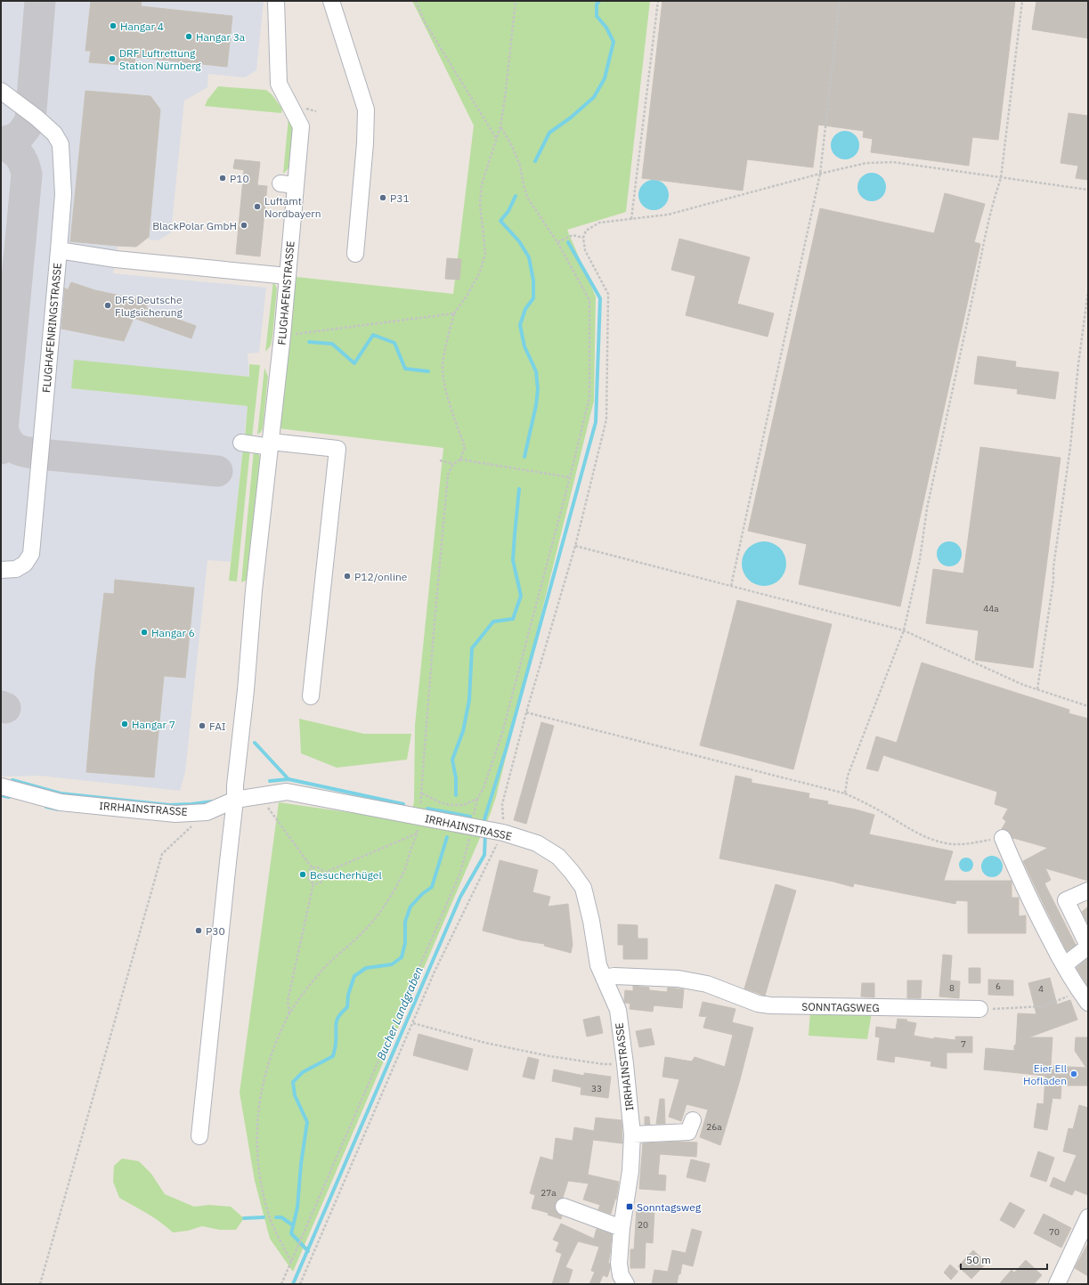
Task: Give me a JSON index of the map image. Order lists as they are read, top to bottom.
{
  "streets": {
    "street": [
      "FLUGHAFENSTRASSE",
      "FLUGHAFENRINGSTRASSE",
      "IRRHAINSTRASSE",
      "SONNTAGSWEG"
    ]
  },
  "crossings": [
    ["FLUGHAFENSTRASSE", "IRRHAINSTRASSE"],
    ["IRRHAINSTRASSE", "SONNTAGSWEG"]
  ],
  "water": ["Bucher Landgraben"],
  "places": {
    "other": [
      "Hangar 4",
      "Hangar 3a",
      "DRF Luftrettung Station Nürnberg",
      "P10",
      "P31",
      "Luftamt Nordbayern",
      "BlackPolar GmbH",
      "DFS Deutsche Flugsicherung",
      "P12/online",
      "Hangar 6",
      "Hangar 7",
      "FAI",
      "Besucherhügel",
      "P30",
      "Eier Ell Hofladen"
    ],
    "transit": ["Sonntagsweg"]
  },
  "house_numbers": [
    "44a",
    "6",
    "8",
    "4",
    "7",
    "33",
    "26a",
    "27a",
    "20",
    "70"
  ],
  "scale_bar": "50 m"
}
